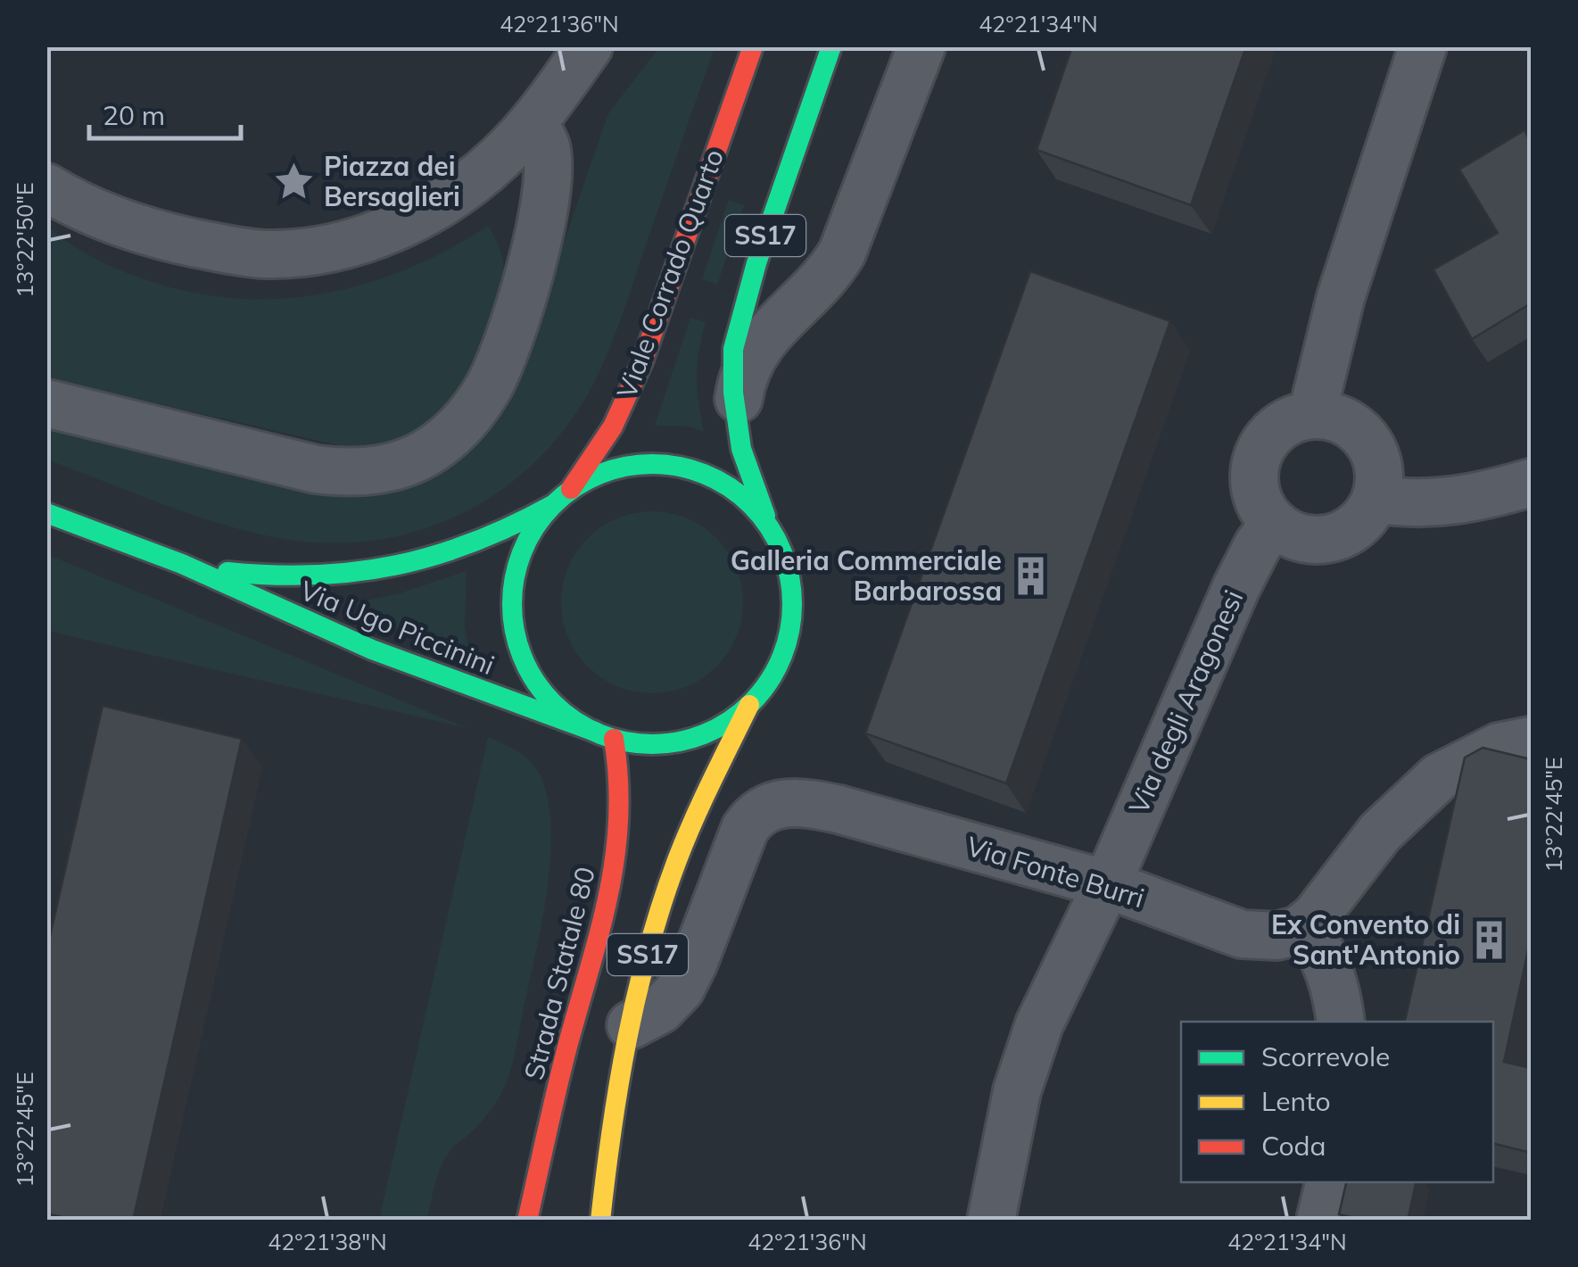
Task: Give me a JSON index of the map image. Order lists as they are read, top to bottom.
{
  "streets": {
    "main road": [
      "SS17",
      "Viale Corrado Quarto",
      "Via Ugo Piccinini",
      "Strada Statale 80"
    ],
    "street": ["Via degli Aragonesi", "Via Fonte Burri"]
  },
  "crossings": [
    ["SS17", "Viale Corrado Quarto"],
    ["SS17", "Via Ugo Piccinini"],
    ["SS17", "Via Fonte Burri"],
    ["SS17", "Strada Statale 80"],
    ["Viale Corrado Quarto", "Via Ugo Piccinini"],
    ["Viale Corrado Quarto", "Strada Statale 80"],
    ["Via Ugo Piccinini", "Strada Statale 80"],
    ["Via degli Aragonesi", "Via Fonte Burri"]
  ],
  "places": {
    "place": ["Piazza dei Bersaglieri"],
    "building": ["Galleria Commerciale Barbarossa", "Ex Convento di Sant'Antonio"]
  },
  "legend": ["Scorrevole", "Lento", "Coda"],
  "scale_bar": "20 m",
  "coordinates": [
    "42°21'36\"N",
    "42°21'34\"N",
    "13°22'50\"E",
    "13°22'45\"E",
    "42°21'38\"N"
  ]
}
